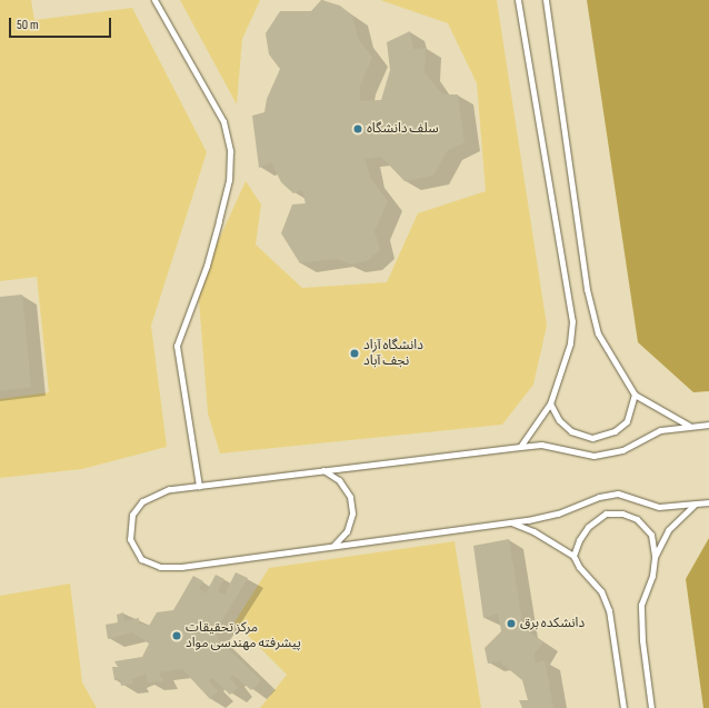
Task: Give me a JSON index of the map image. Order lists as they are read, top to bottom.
{
  "places": [
    "سلف دانشگاه",
    "دانشگاه آزاد نجف آباد",
    "دانشکده برق",
    "مرکز تحقیقات پیشرفته مهندسی مواد"
  ],
  "scale_bar": "50 m"
}
